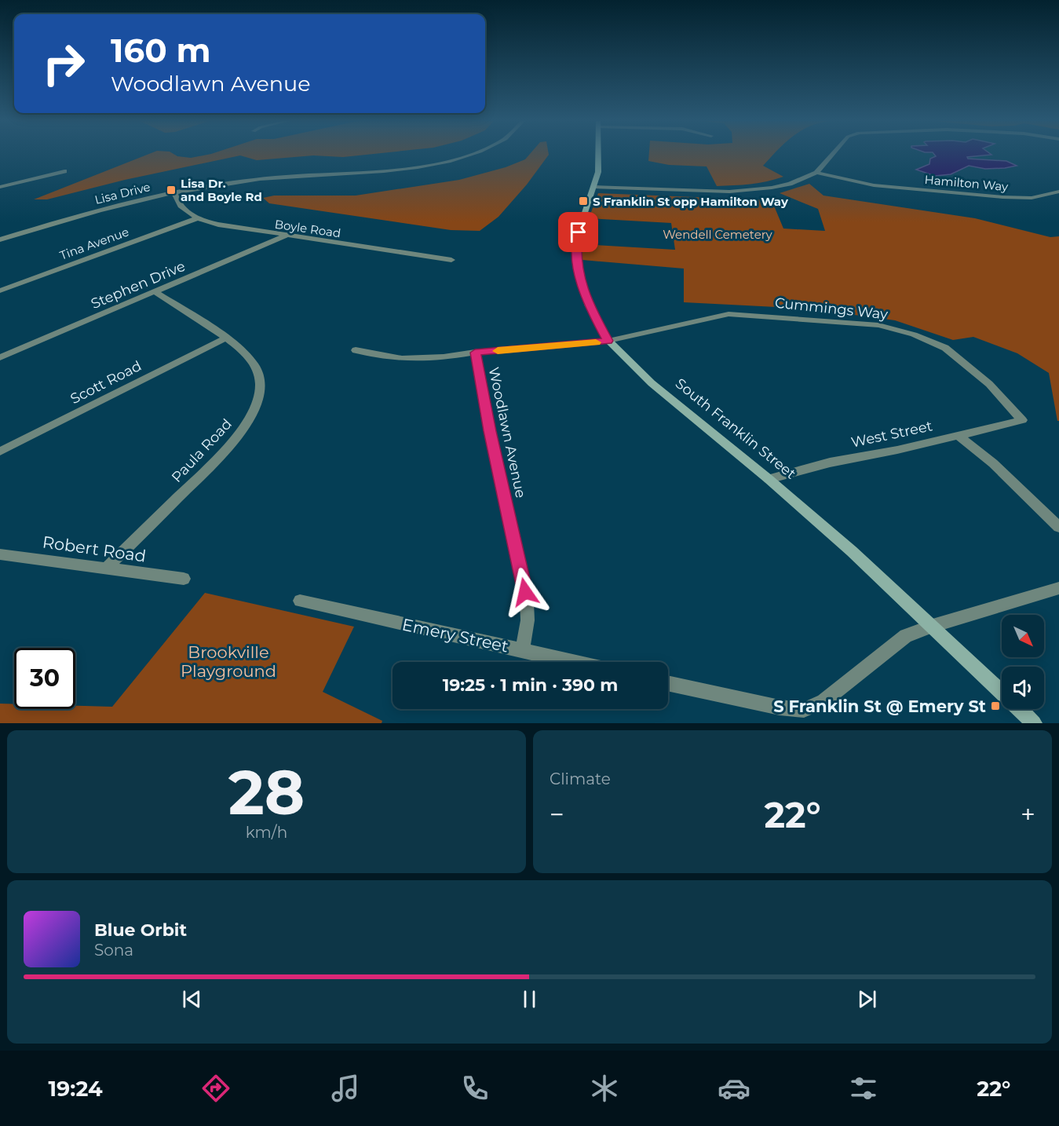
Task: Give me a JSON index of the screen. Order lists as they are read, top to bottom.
{
  "streets": {
    "main road": ["South Franklin Street"],
    "street": [
      "Hamilton Way",
      "Lisa Drive",
      "Boyle Road",
      "Tina Avenue",
      "Stephen Drive",
      "Cummings Way",
      "Scott Road",
      "Woodlawn Avenue",
      "West Street",
      "Paula Road",
      "Robert Road",
      "Emery Street"
    ]
  },
  "crossings": [
    ["Lisa Drive", "Boyle Road"],
    ["Boyle Road", "Tina Avenue"],
    ["Boyle Road", "Stephen Drive"],
    ["Stephen Drive", "Paula Road"],
    ["Cummings Way", "South Franklin Street"],
    ["Cummings Way", "Woodlawn Avenue"],
    ["Cummings Way", "West Street"],
    ["Scott Road", "Paula Road"],
    ["South Franklin Street", "Woodlawn Avenue"],
    ["South Franklin Street", "West Street"],
    ["Woodlawn Avenue", "Emery Street"],
    ["Paula Road", "Robert Road"]
  ],
  "parks": ["Wendell Cemetery", "Brookville Playground"],
  "places": {
    "transit": ["Lisa Dr. and Boyle Rd", "S Franklin St opp Hamilton Way", "S Franklin St @ Emery St"]
  },
  "north": "bottom right",
  "page": {
    "turn": ["160 m", "Woodlawn Avenue"],
    "limit": "30",
    "trip": "19:25 · 1 min · 390 m",
    "tile": [
      ["28", "km/h"],
      "Climate"
    ],
    "heat": ["−", "22°", "+"],
    "song": ["Blue Orbit", "Sona"],
    "tabs": ["19:24", "22°"]
  }
}
